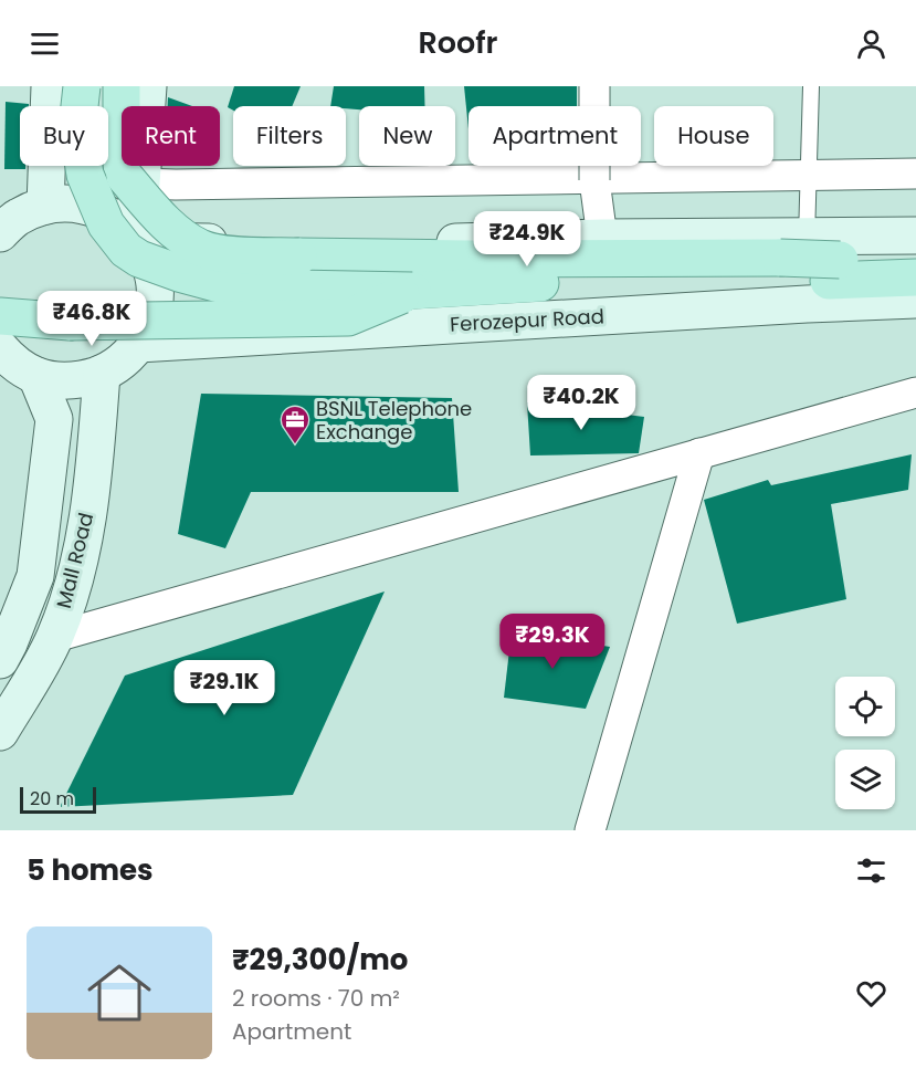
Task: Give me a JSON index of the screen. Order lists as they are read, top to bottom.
{
  "streets": {
    "main road": ["Ferozepur Road", "Mall Road"]
  },
  "places": {
    "office": ["BSNL Telephone Exchange"]
  },
  "scale_bar": "20 m",
  "page": {
    "header": "Roofr",
    "chip": [
      "Buy",
      "Rent",
      "Filters",
      "New",
      "Apartment",
      "House"
    ],
    "price": [
      "₹24.9K",
      "₹46.8K",
      "₹40.2K",
      "₹29.3K",
      "₹29.1K"
    ],
    "scale": "20 m",
    "heading": "5 homes",
    "list": [
      {
        "name": "₹29,300/mo",
        "note": "2 rooms · 70 m² · Apartment"
      }
    ]
  }
}
